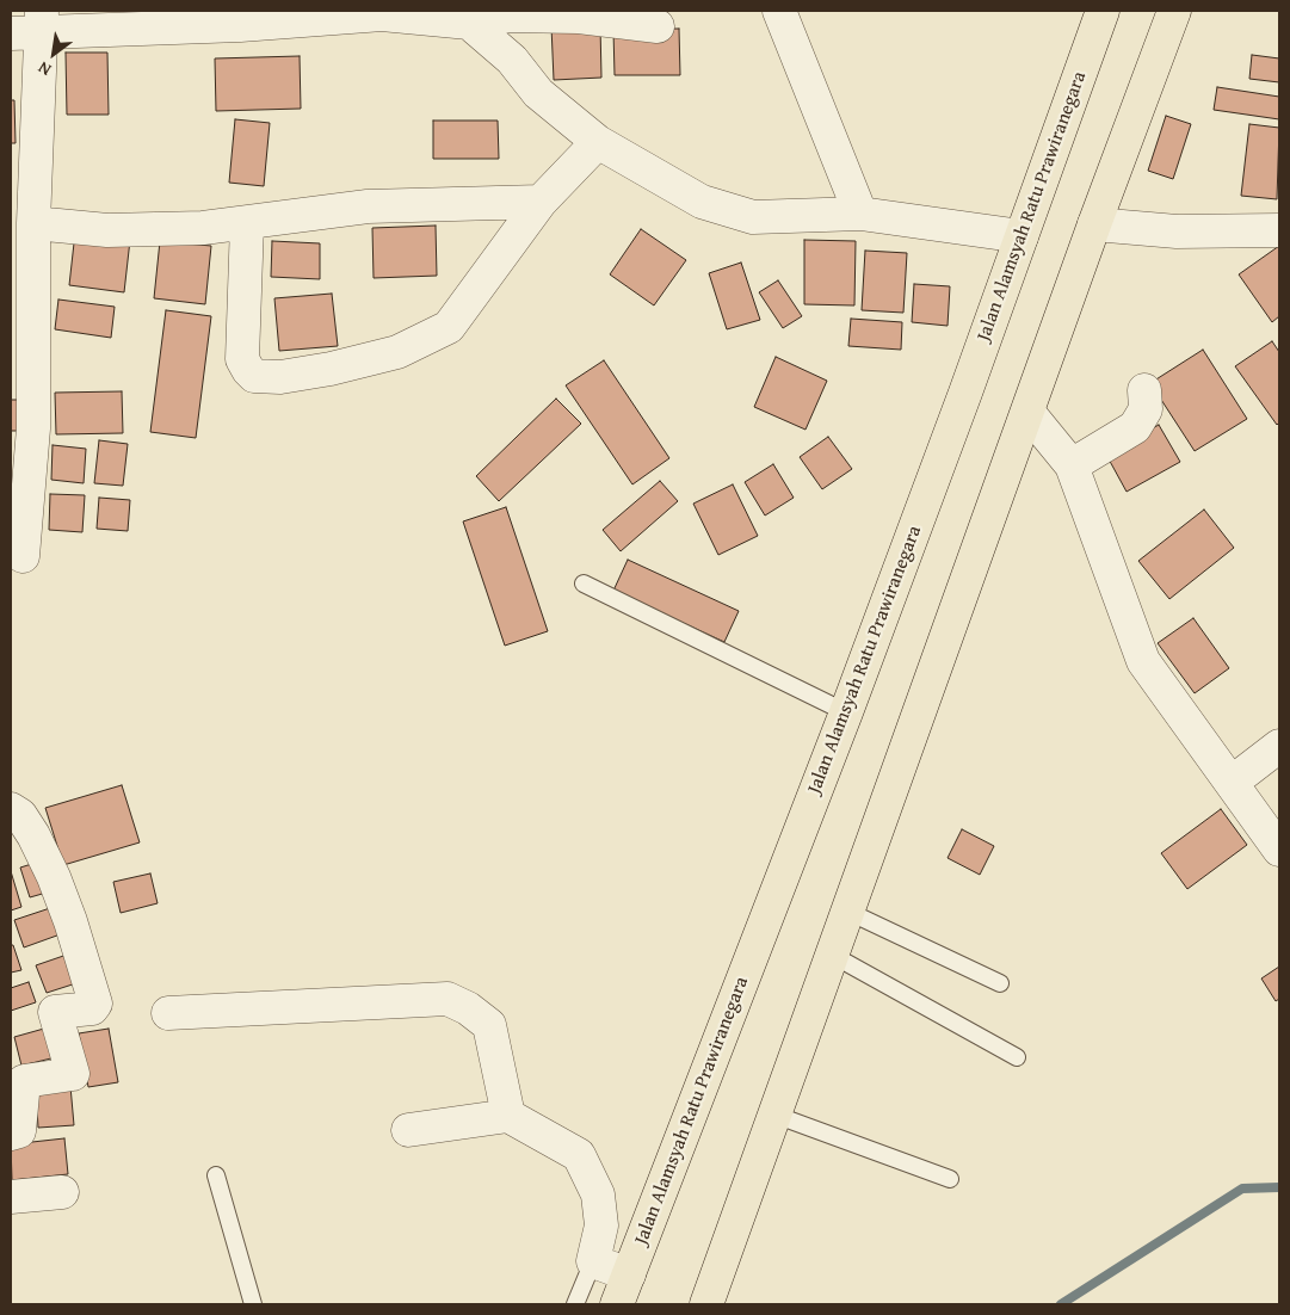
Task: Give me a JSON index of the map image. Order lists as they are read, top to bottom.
{
  "streets": {
    "highway": ["Jalan Alamsyah Ratu Prawiranegara"]
  },
  "north": "bottom left"
}
